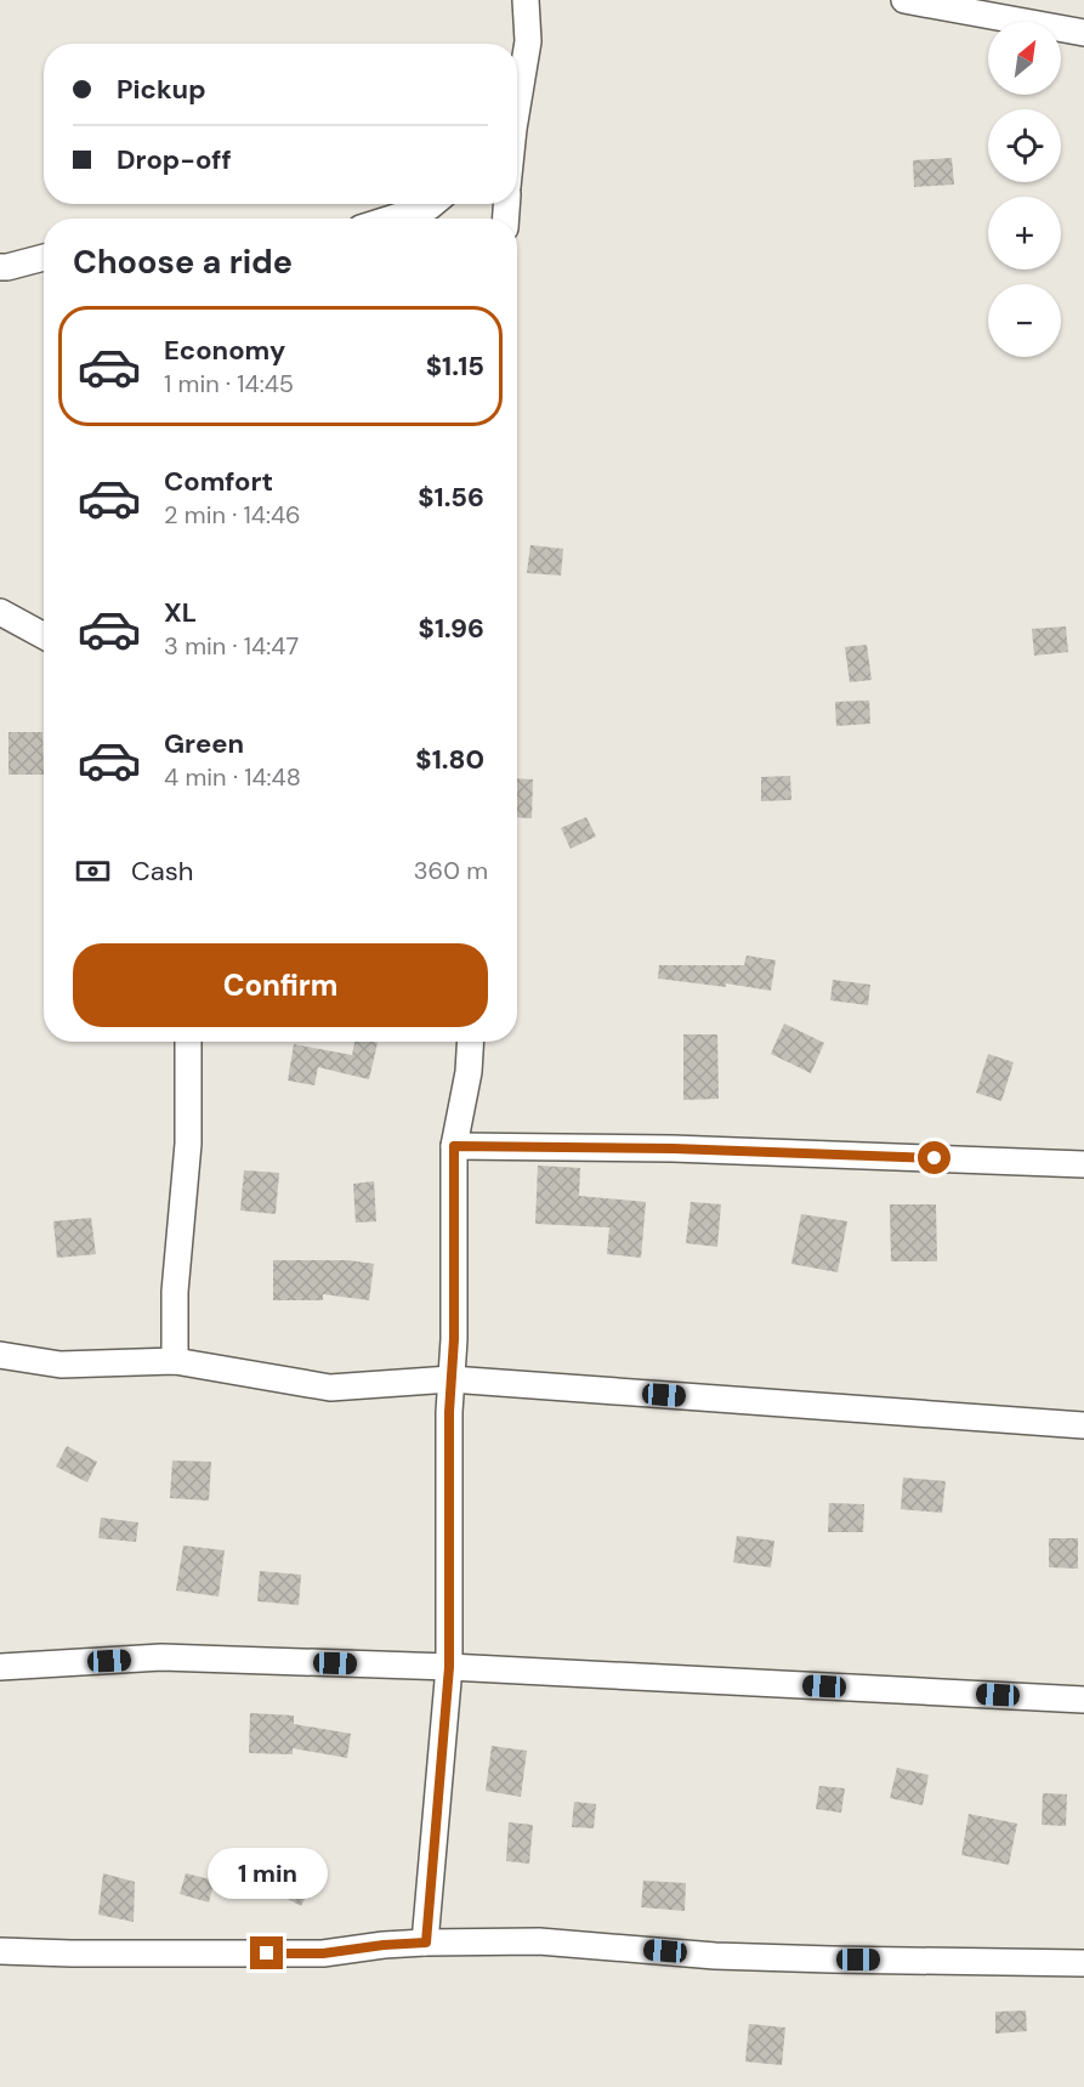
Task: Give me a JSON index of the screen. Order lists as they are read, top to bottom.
{
  "north": "top right",
  "page": {
    "map_buttons": ["+", "−"],
    "banner": ["Pickup", "Drop-off"],
    "heading": "Choose a ride",
    "list": [
      {
        "name": "Economy",
        "note": "1 min · 14:45",
        "value": "$1.15"
      },
      {
        "name": "Comfort",
        "note": "2 min · 14:46",
        "value": "$1.56"
      },
      {
        "name": "XL",
        "note": "3 min · 14:47",
        "value": "$1.96"
      },
      {
        "name": "Green",
        "note": "4 min · 14:48",
        "value": "$1.80"
      }
    ],
    "pay": ["Cash", "360 m"],
    "buttons": "Confirm",
    "bubble": "1 min"
  }
}
